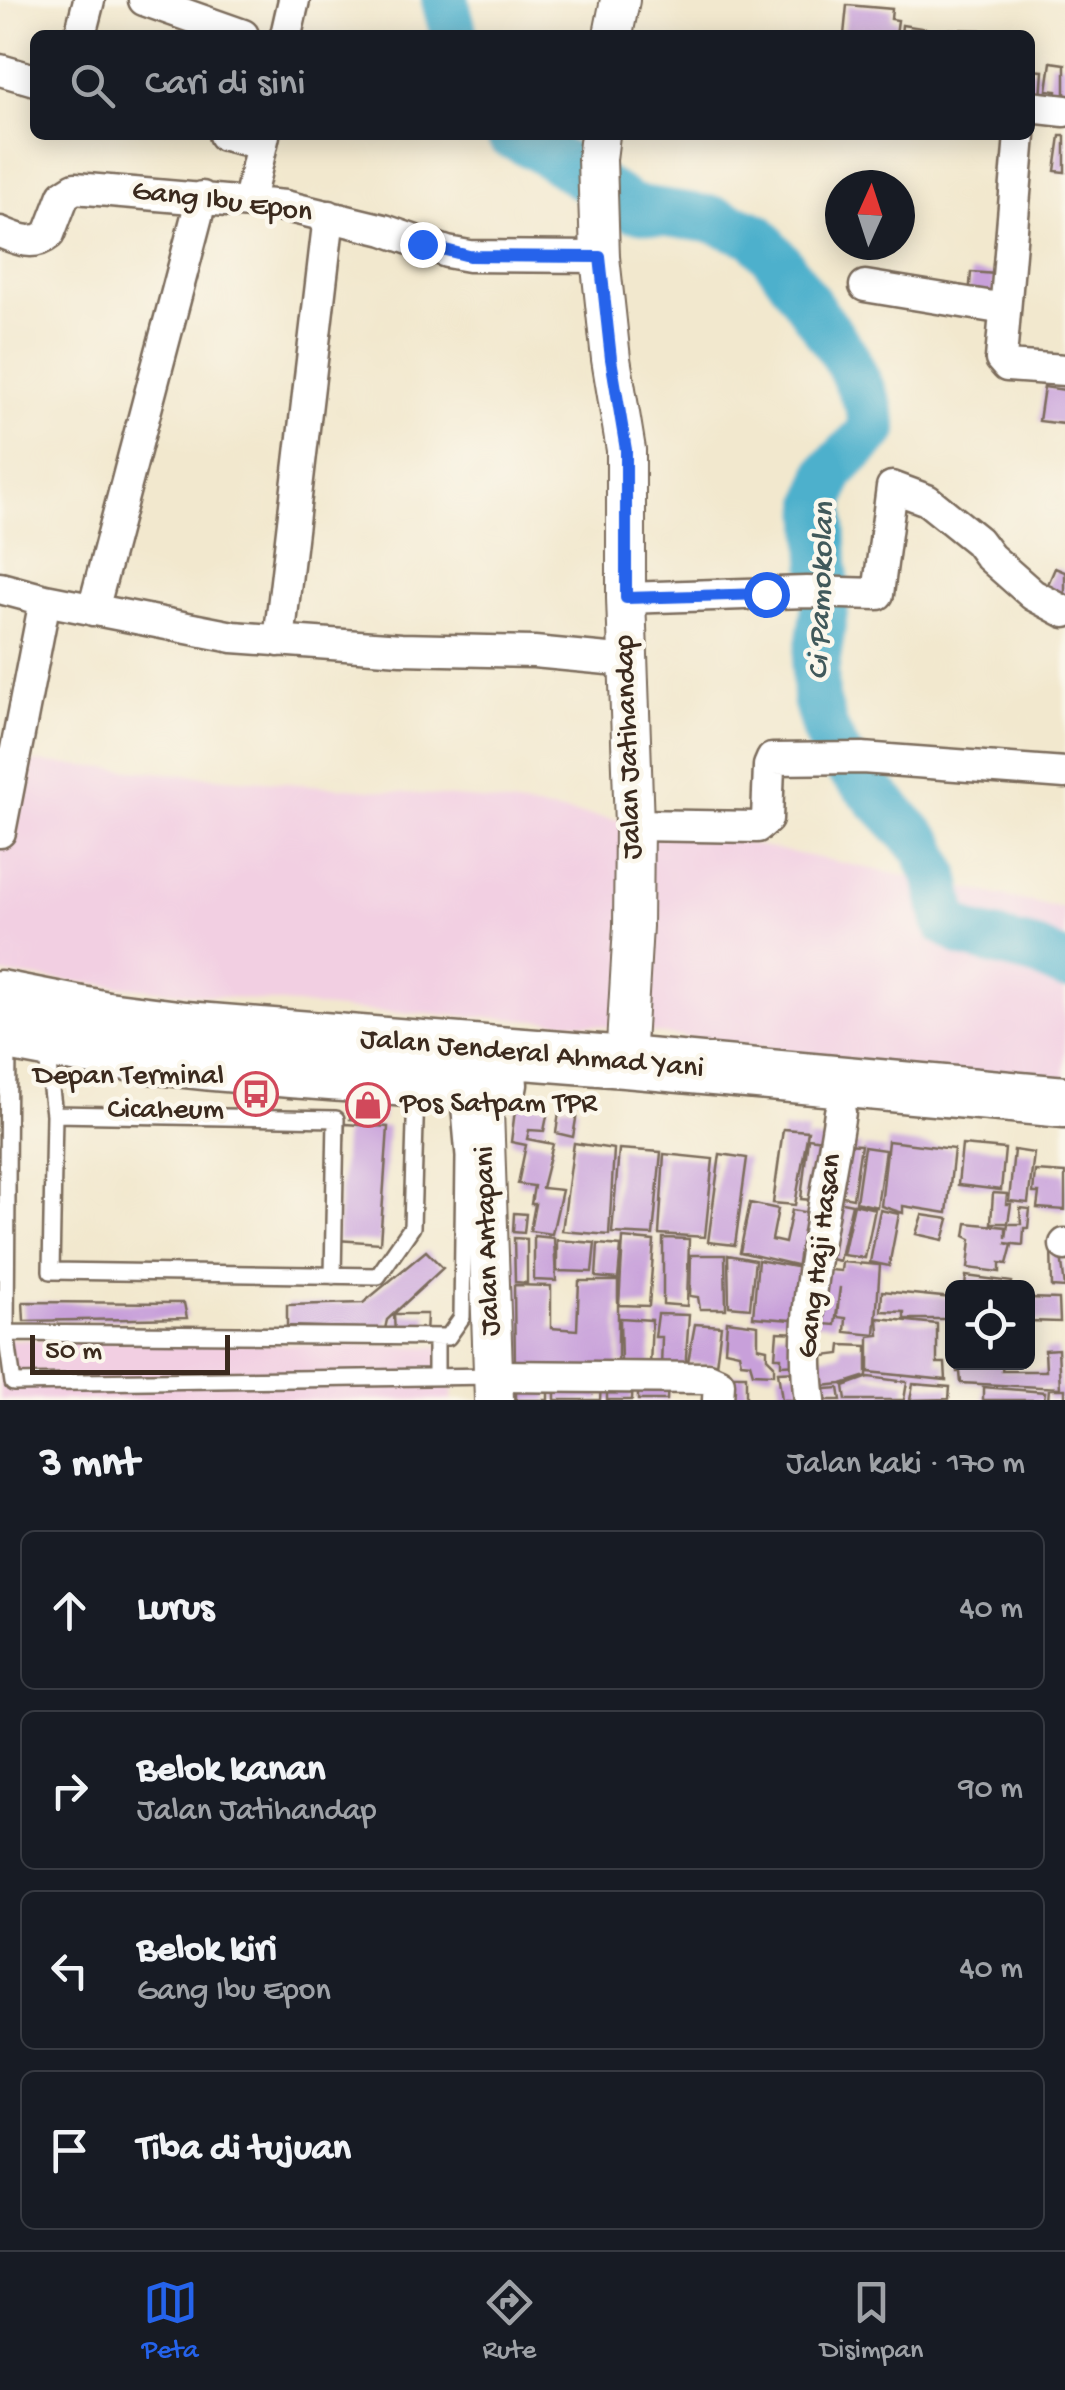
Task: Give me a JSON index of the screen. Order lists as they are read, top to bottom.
{
  "streets": {
    "highway": ["Jalan Jenderal Ahmad Yani"],
    "street": [
      "Gang Ibu Epon",
      "Jalan Jatihandap",
      "Jalan Antapani",
      "Gang Haji Hasan"
    ]
  },
  "crossings": [
    ["Gang Ibu Epon", "Jalan Jatihandap"],
    ["Jalan Jatihandap", "Jalan Jenderal Ahmad Yani"],
    ["Jalan Jenderal Ahmad Yani", "Jalan Antapani"],
    ["Jalan Jenderal Ahmad Yani", "Gang Haji Hasan"]
  ],
  "water": ["Ci Pamokolan"],
  "places": {
    "bus stop": ["Depan Terminal Cicaheum"],
    "shop": ["Pos Satpam TPR"]
  },
  "scale_bar": "50 m",
  "north": "top",
  "page": {
    "search": "Cari di sini",
    "scale": "50 m",
    "heading": ["3 mnt", "Jalan kaki · 170 m"],
    "list": [
      ["Lurus", "40 m"],
      ["Belok kanan", "Jalan Jatihandap", "90 m"],
      ["Belok kiri", "Gang Ibu Epon", "40 m"],
      "Tiba di tujuan"
    ],
    "nav": ["Peta", "Rute", "Disimpan"]
  }
}
